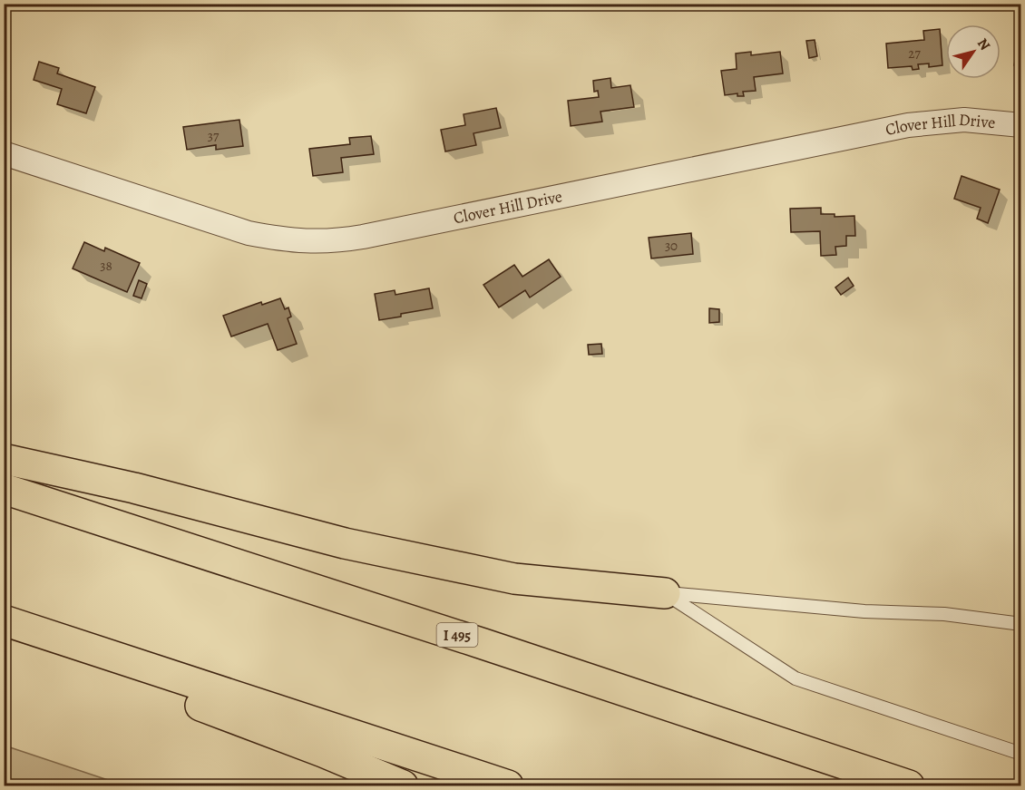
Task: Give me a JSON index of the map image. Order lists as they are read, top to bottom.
{
  "streets": {
    "highway": ["I 495"],
    "street": ["Clover Hill Drive"]
  },
  "house_numbers": [
    "27",
    "37",
    "30",
    "38"
  ],
  "north": "top right"
}
